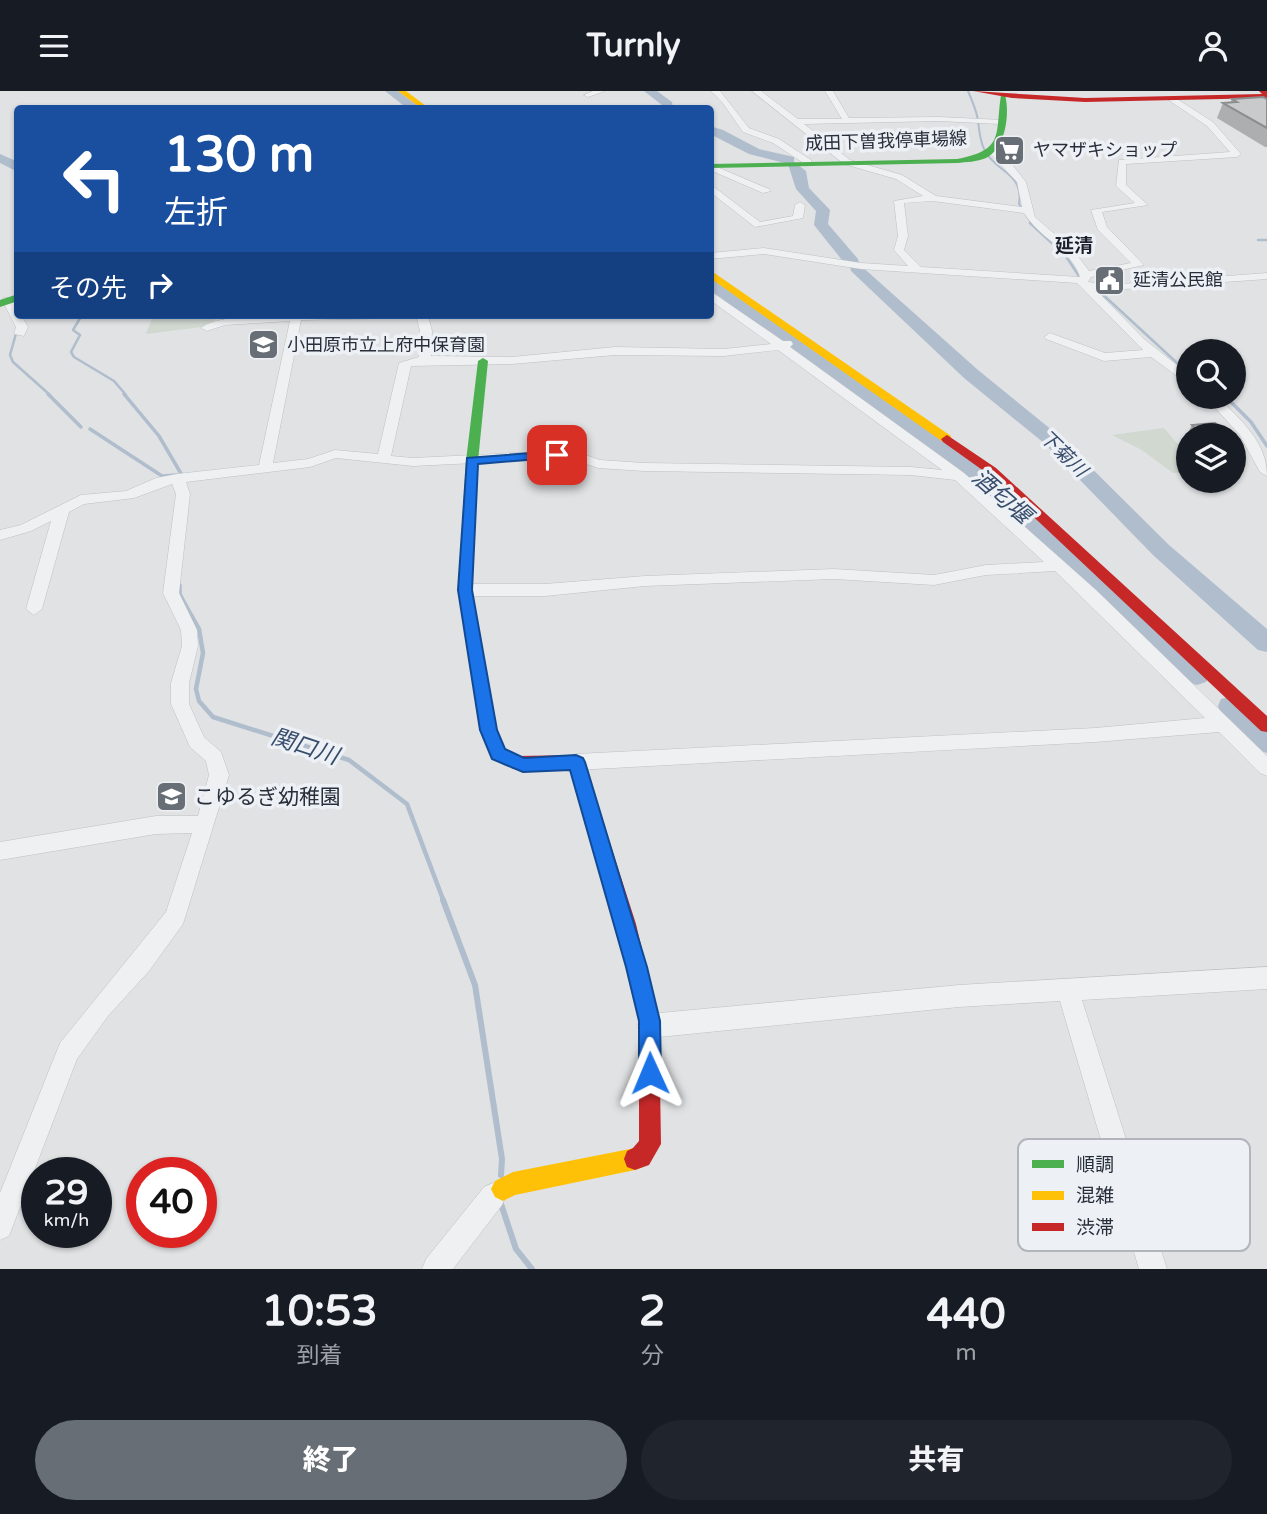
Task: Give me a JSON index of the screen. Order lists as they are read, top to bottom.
{
  "streets": {
    "main road": ["成田下曽我停車場線"]
  },
  "districts": ["延清"],
  "water": ["下菊川", "酒匂堰", "関口川"],
  "places": {
    "supermarket": ["ヤマザキショップ"],
    "public building": ["延清公民館"],
    "school or university": ["小田原市立上府中保育園", "こゆるぎ幼稚園"]
  },
  "legend": ["順調", "混雑", "渋滞"],
  "page": {
    "header": "Turnly",
    "turn": ["130 m", "左折"],
    "then": "その先",
    "speed": "29 km/h",
    "limit": "40",
    "eta": [
      "10:53",
      "到着",
      "2",
      "分",
      "440",
      "m"
    ],
    "buttons": ["終了", "共有"]
  }
}
